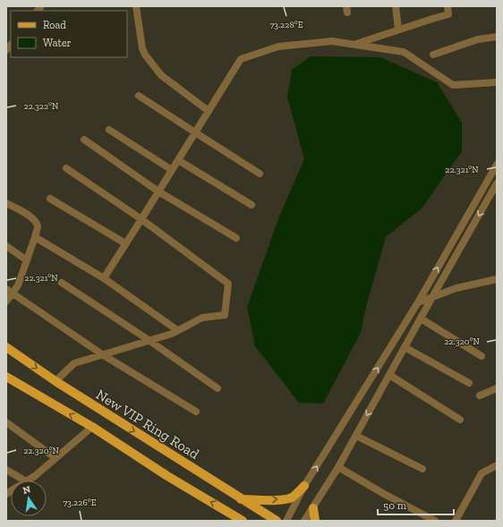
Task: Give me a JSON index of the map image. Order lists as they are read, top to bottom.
{
  "streets": {
    "main road": ["New VIP Ring Road"]
  },
  "legend": ["Road", "Water"],
  "scale_bar": "50 m",
  "north": "top",
  "coordinates": [
    "73.228°E",
    "22.322°N",
    "22.321°N",
    "22.320°N",
    "73.226°E"
  ]
}
